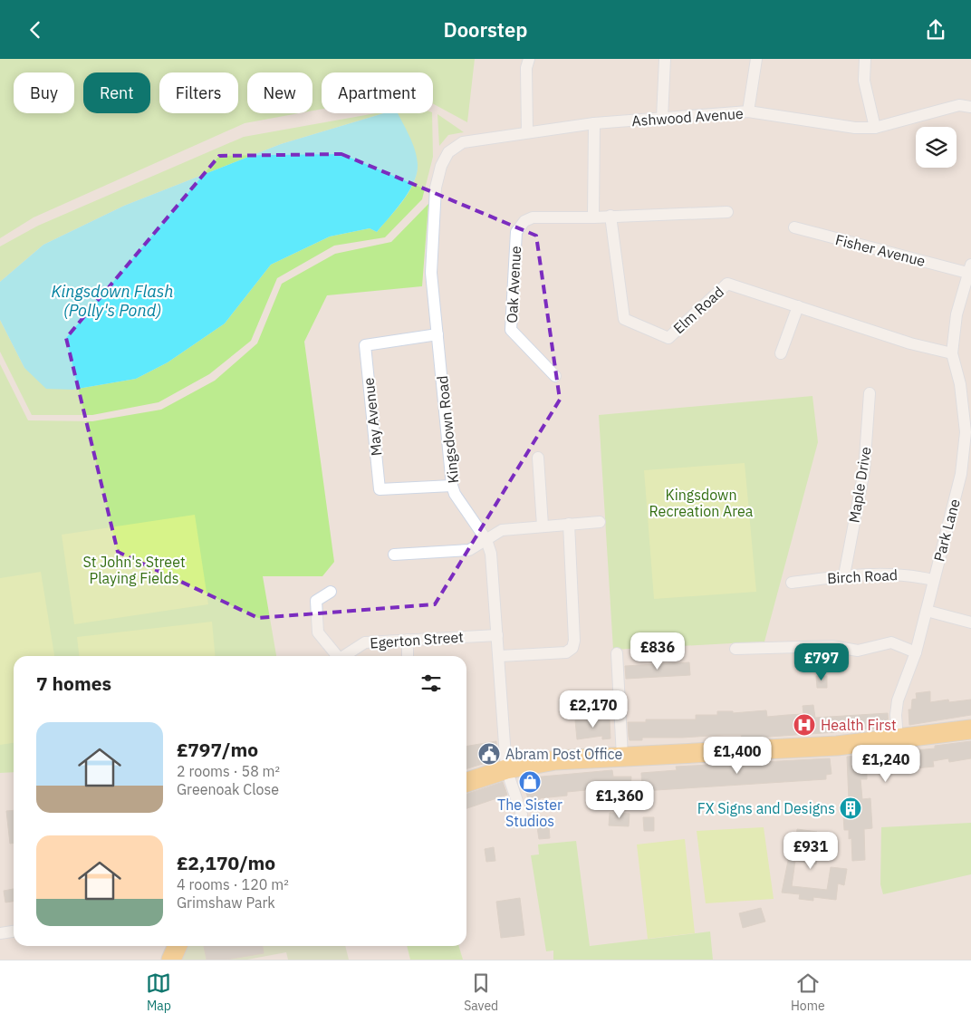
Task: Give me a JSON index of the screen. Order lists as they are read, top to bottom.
{
  "streets": {
    "street": [
      "Ashwood Avenue",
      "Fisher Avenue",
      "Oak Avenue",
      "Elm Road",
      "May Avenue",
      "Kingsdown Road",
      "Maple Drive",
      "Park Lane",
      "Birch Road",
      "Egerton Street"
    ]
  },
  "crossings": [
    ["Ashwood Avenue", "Kingsdown Road"],
    ["Fisher Avenue", "Park Lane"],
    ["Oak Avenue", "Elm Road"],
    ["Elm Road", "Park Lane"],
    ["May Avenue", "Kingsdown Road"],
    ["Kingsdown Road", "Egerton Street"],
    ["Maple Drive", "Birch Road"],
    ["Park Lane", "Birch Road"]
  ],
  "water": ["Kingsdown Flash (Polly's Pond)"],
  "parks": ["Kingsdown Recreation Area", "St John's Street Playing Fields"],
  "places": {
    "hospital": ["Health First"],
    "public building": ["Abram Post Office"],
    "shop": ["The Sister Studios"],
    "building": ["FX Signs and Designs"]
  },
  "page": {
    "header": "Doorstep",
    "chip": [
      "Buy",
      "Rent",
      "Filters",
      "New",
      "Apartment"
    ],
    "price": [
      "£836",
      "£797",
      "£2,170",
      "£1,400",
      "£1,240",
      "£1,360",
      "£931"
    ],
    "heading": "7 homes",
    "list": [
      {
        "name": "£797/mo",
        "note": "2 rooms · 58 m² · Greenoak Close"
      },
      {
        "name": "£2,170/mo",
        "note": "4 rooms · 120 m² · Grimshaw Park"
      }
    ],
    "tabs": ["Map", "Saved", "Home"]
  }
}
